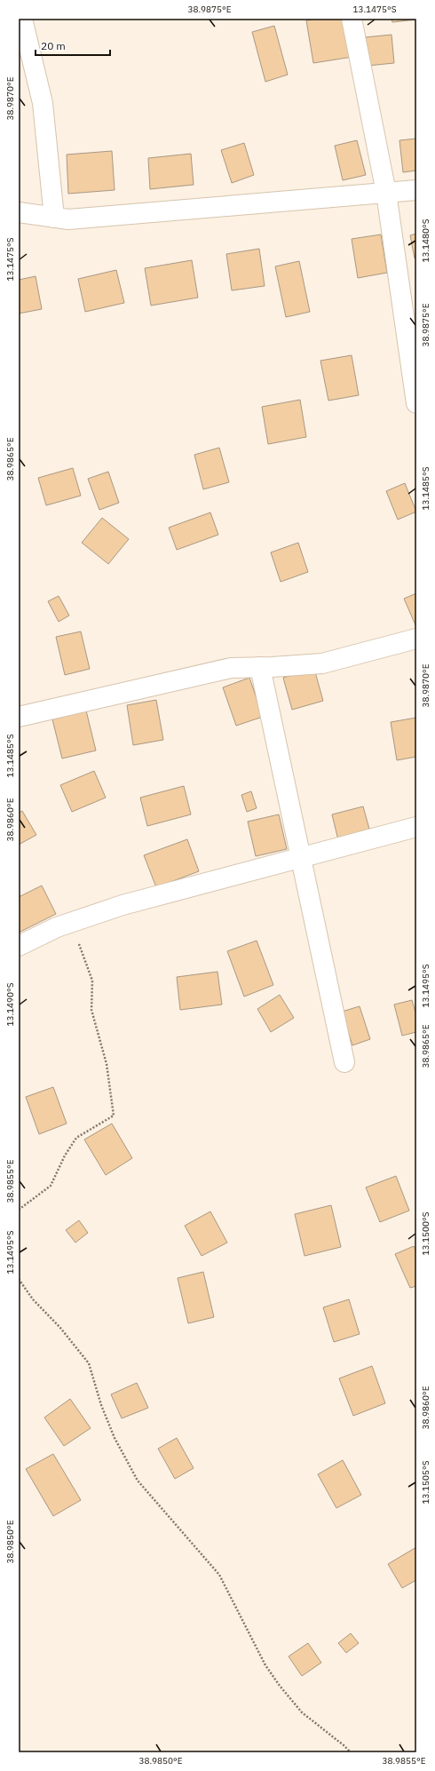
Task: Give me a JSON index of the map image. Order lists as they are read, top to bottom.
{
  "scale_bar": "20 m",
  "coordinates": [
    "38.9875°E",
    "13.1475°S",
    "38.9870°E",
    "13.1480°S",
    "38.9865°E",
    "13.1485°S",
    "38.9860°E",
    "13.1495°S",
    "13.1490°S",
    "38.9855°E",
    "13.1500°S",
    "13.1505°S",
    "38.9850°E"
  ]
}
